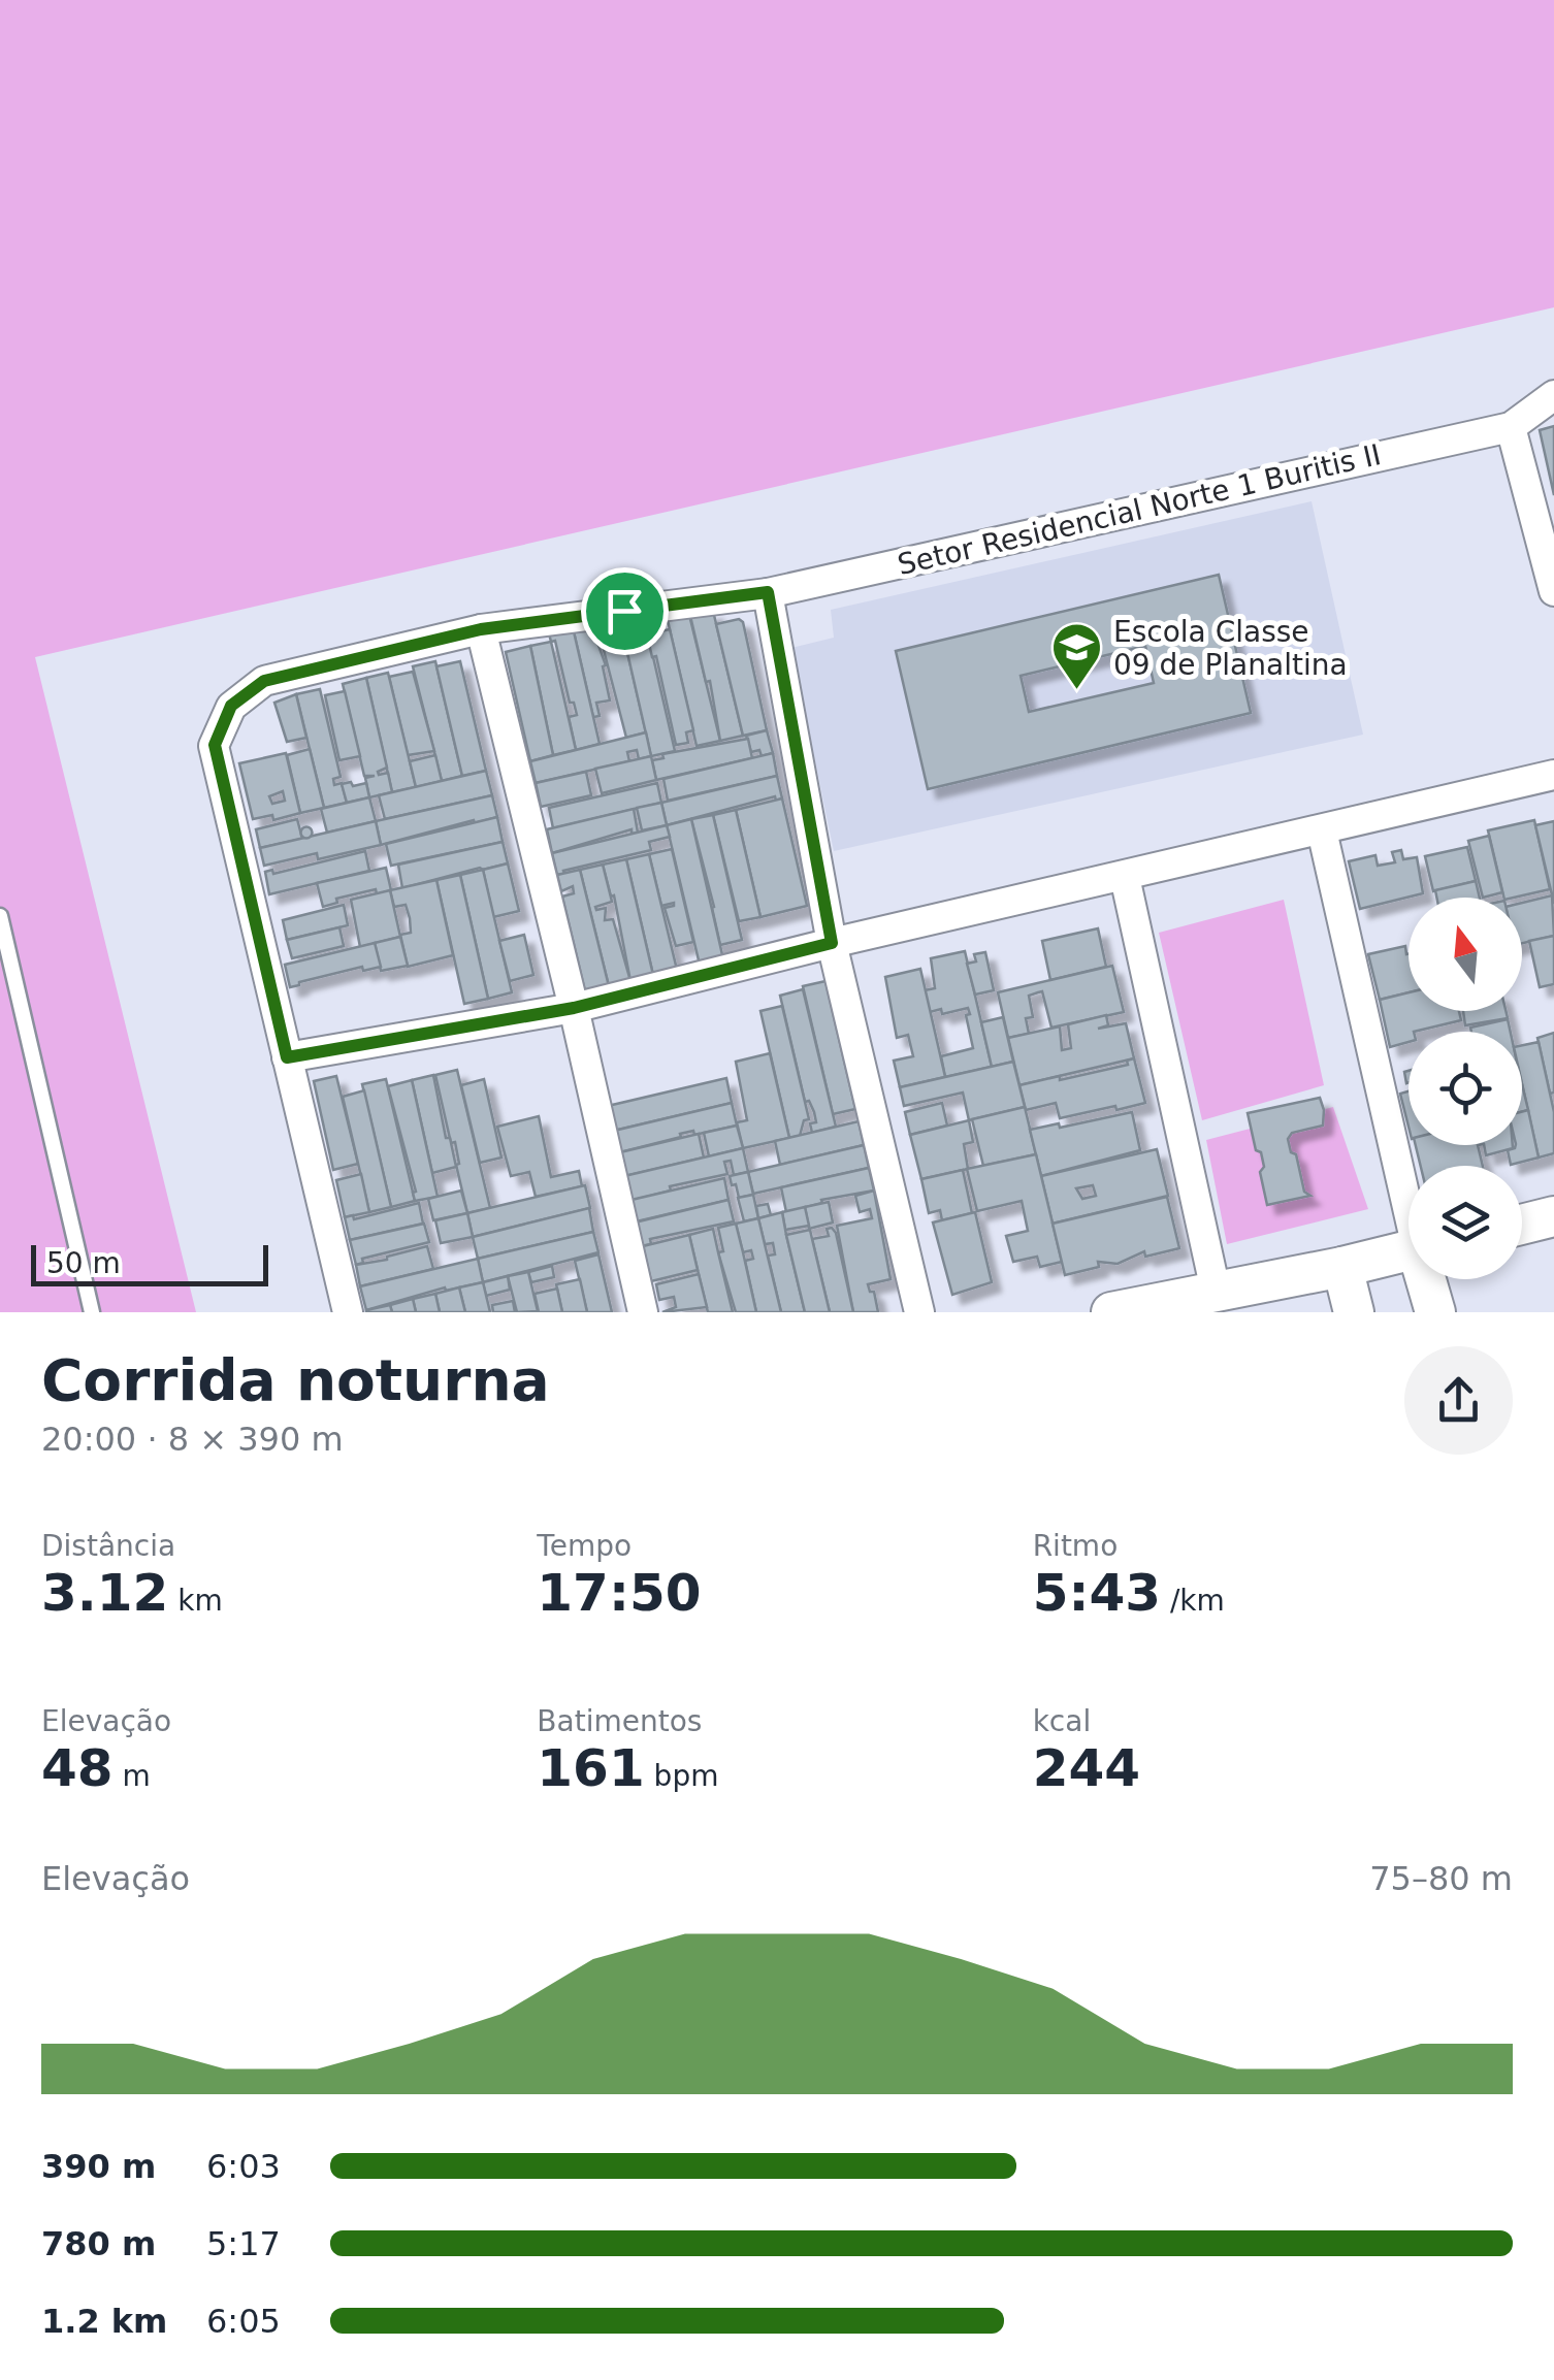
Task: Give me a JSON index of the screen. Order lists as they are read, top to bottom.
{
  "streets": {
    "street": ["Setor Residencial Norte 1 Buritis II"]
  },
  "places": {
    "school or university": ["Escola Classe 09 de Planaltina"]
  },
  "scale_bar": "50 m",
  "north": "top",
  "page": {
    "scale": "50 m",
    "heading": ["Corrida noturna", "20:00 · 8 × 390 m"],
    "stats": [
      ["Distância", "3.12 km"],
      ["Tempo", "17:50"],
      ["Ritmo", "5:43 /km"],
      ["Elevação", "48 m"],
      ["Batimentos", "161 bpm"],
      ["kcal", "244"]
    ],
    "chart": ["Elevação", "75–80 m"],
    "list": [
      {
        "name": "390 m",
        "note": "6:03"
      },
      {
        "name": "780 m",
        "note": "5:17"
      },
      {
        "name": "1.2 km",
        "note": "6:05"
      }
    ]
  }
}
